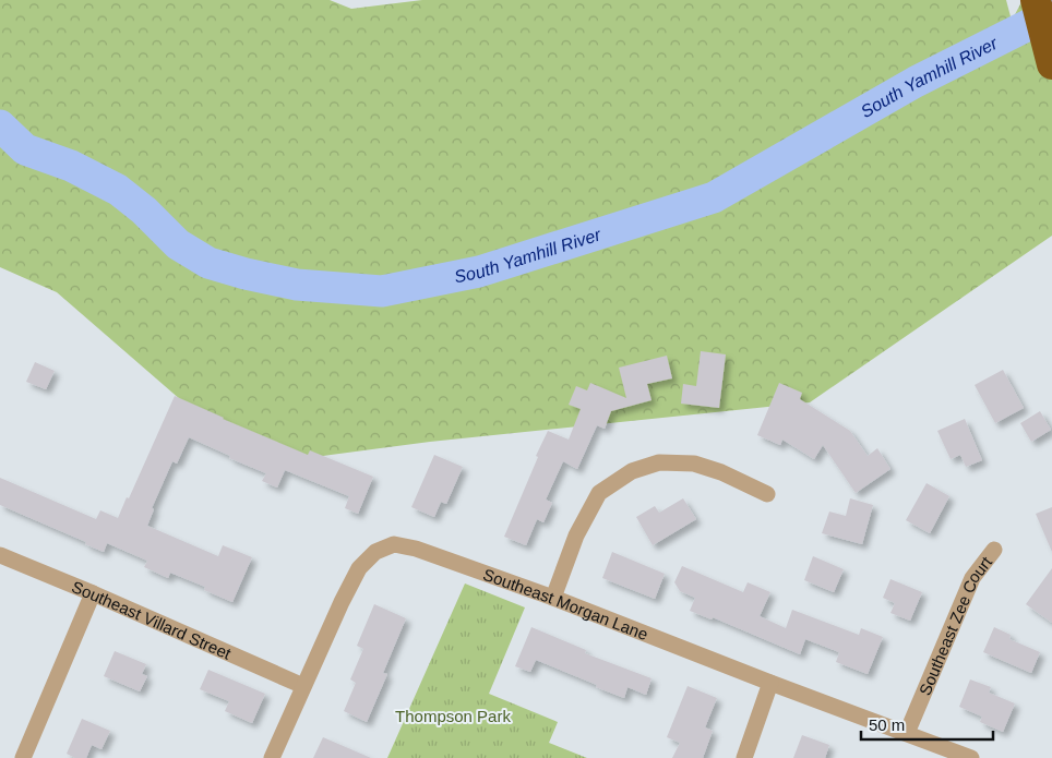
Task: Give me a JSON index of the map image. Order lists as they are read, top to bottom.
{
  "streets": {
    "street": ["Southeast Morgan Lane", "Southeast Villard Street", "Southeast Zee Court"]
  },
  "crossings": [
    ["Southeast Morgan Lane", "Southeast Villard Street"],
    ["Southeast Morgan Lane", "Southeast Zee Court"]
  ],
  "water": ["South Yamhill River"],
  "parks": ["Thompson Park"],
  "scale_bar": "50 m"
}
